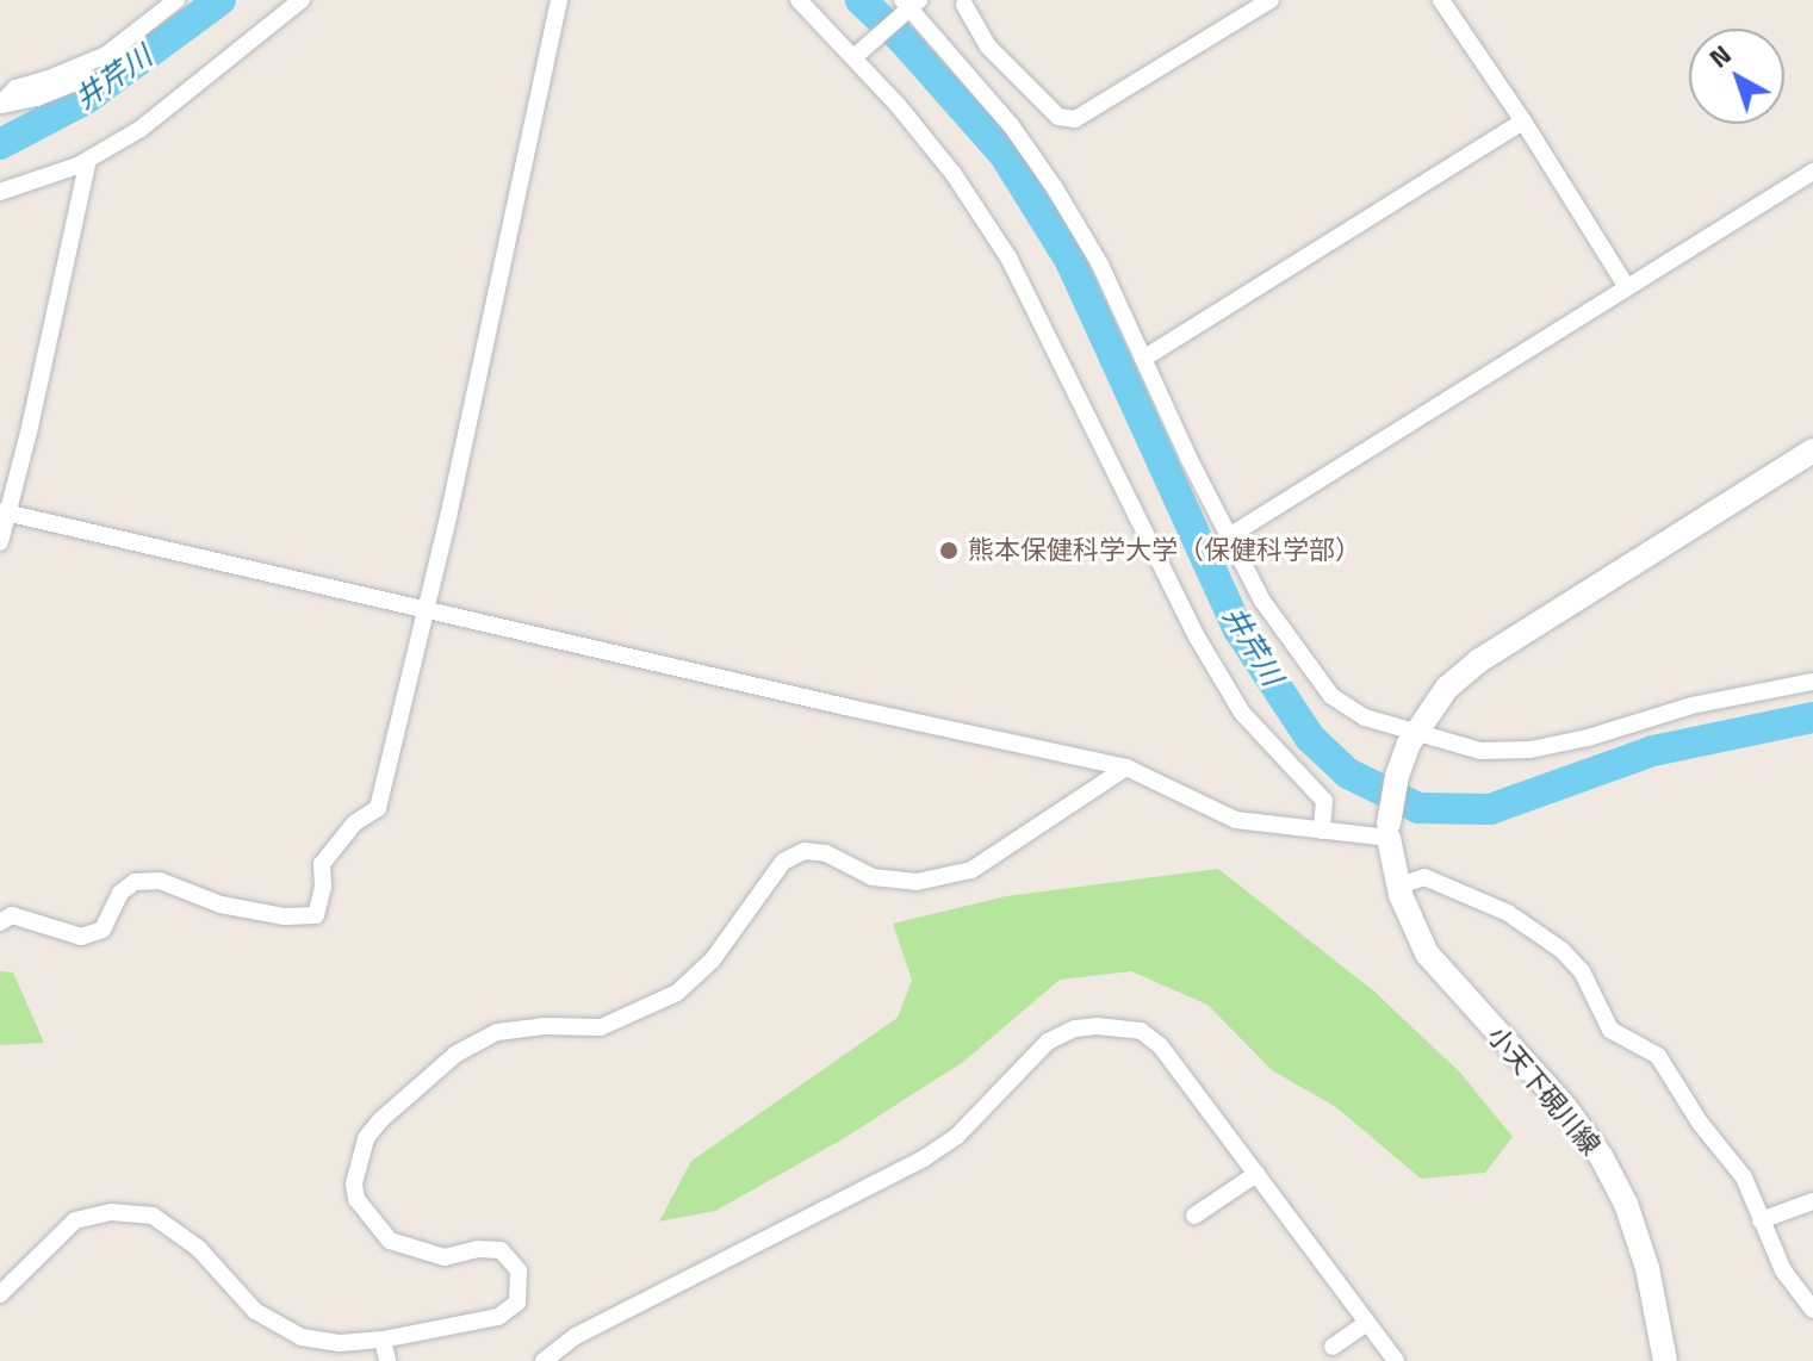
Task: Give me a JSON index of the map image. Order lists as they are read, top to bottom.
{
  "streets": {
    "main road": ["小天下硯川線"]
  },
  "water": ["井芹川"],
  "places": ["熊本保健科学大学（保健科学部）"],
  "north": "top left"
}
